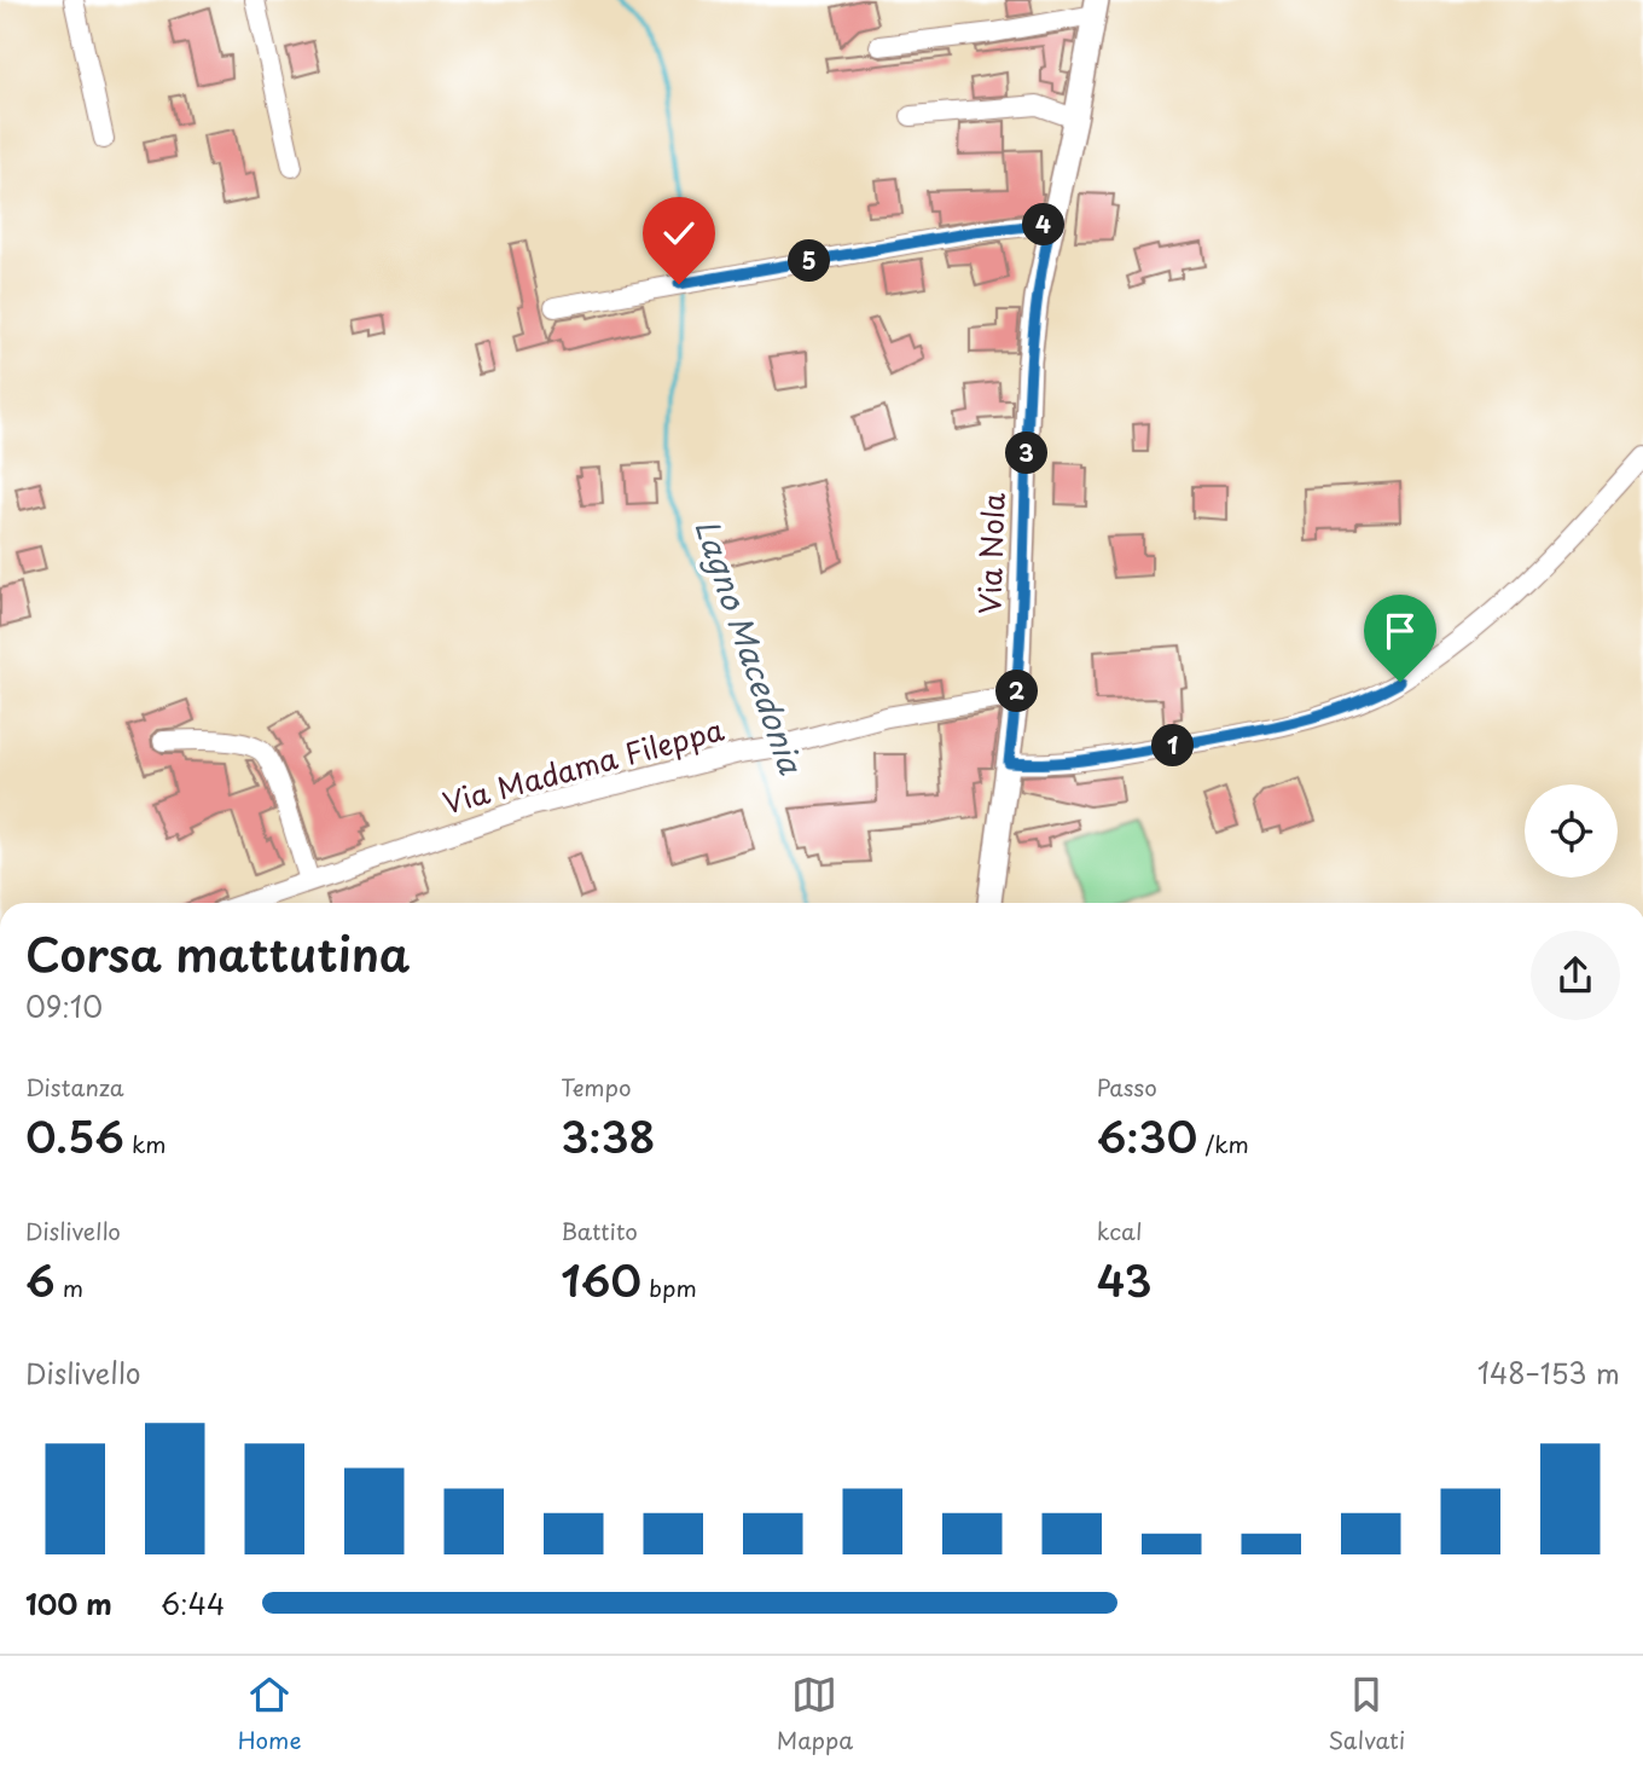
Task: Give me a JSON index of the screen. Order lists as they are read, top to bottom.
{
  "streets": {
    "street": ["Via Nola", "Via Madama Fileppa"]
  },
  "crossings": [
    ["Via Nola", "Via Madama Fileppa"]
  ],
  "water": ["Lagno Macedonia"],
  "page": {
    "pins": [
      "4",
      "5",
      "3",
      "2",
      "1"
    ],
    "heading": ["Corsa mattutina", "09:10"],
    "stats": [
      ["Distanza", "0.56 km"],
      ["Tempo", "3:38"],
      ["Passo", "6:30 /km"],
      ["Dislivello", "6 m"],
      ["Battito", "160 bpm"],
      ["kcal", "43"]
    ],
    "chart": ["Dislivello", "148–153 m"],
    "list": [
      {
        "name": "100 m",
        "note": "6:44"
      }
    ],
    "tabs": ["Home", "Mappa", "Salvati"]
  }
}
